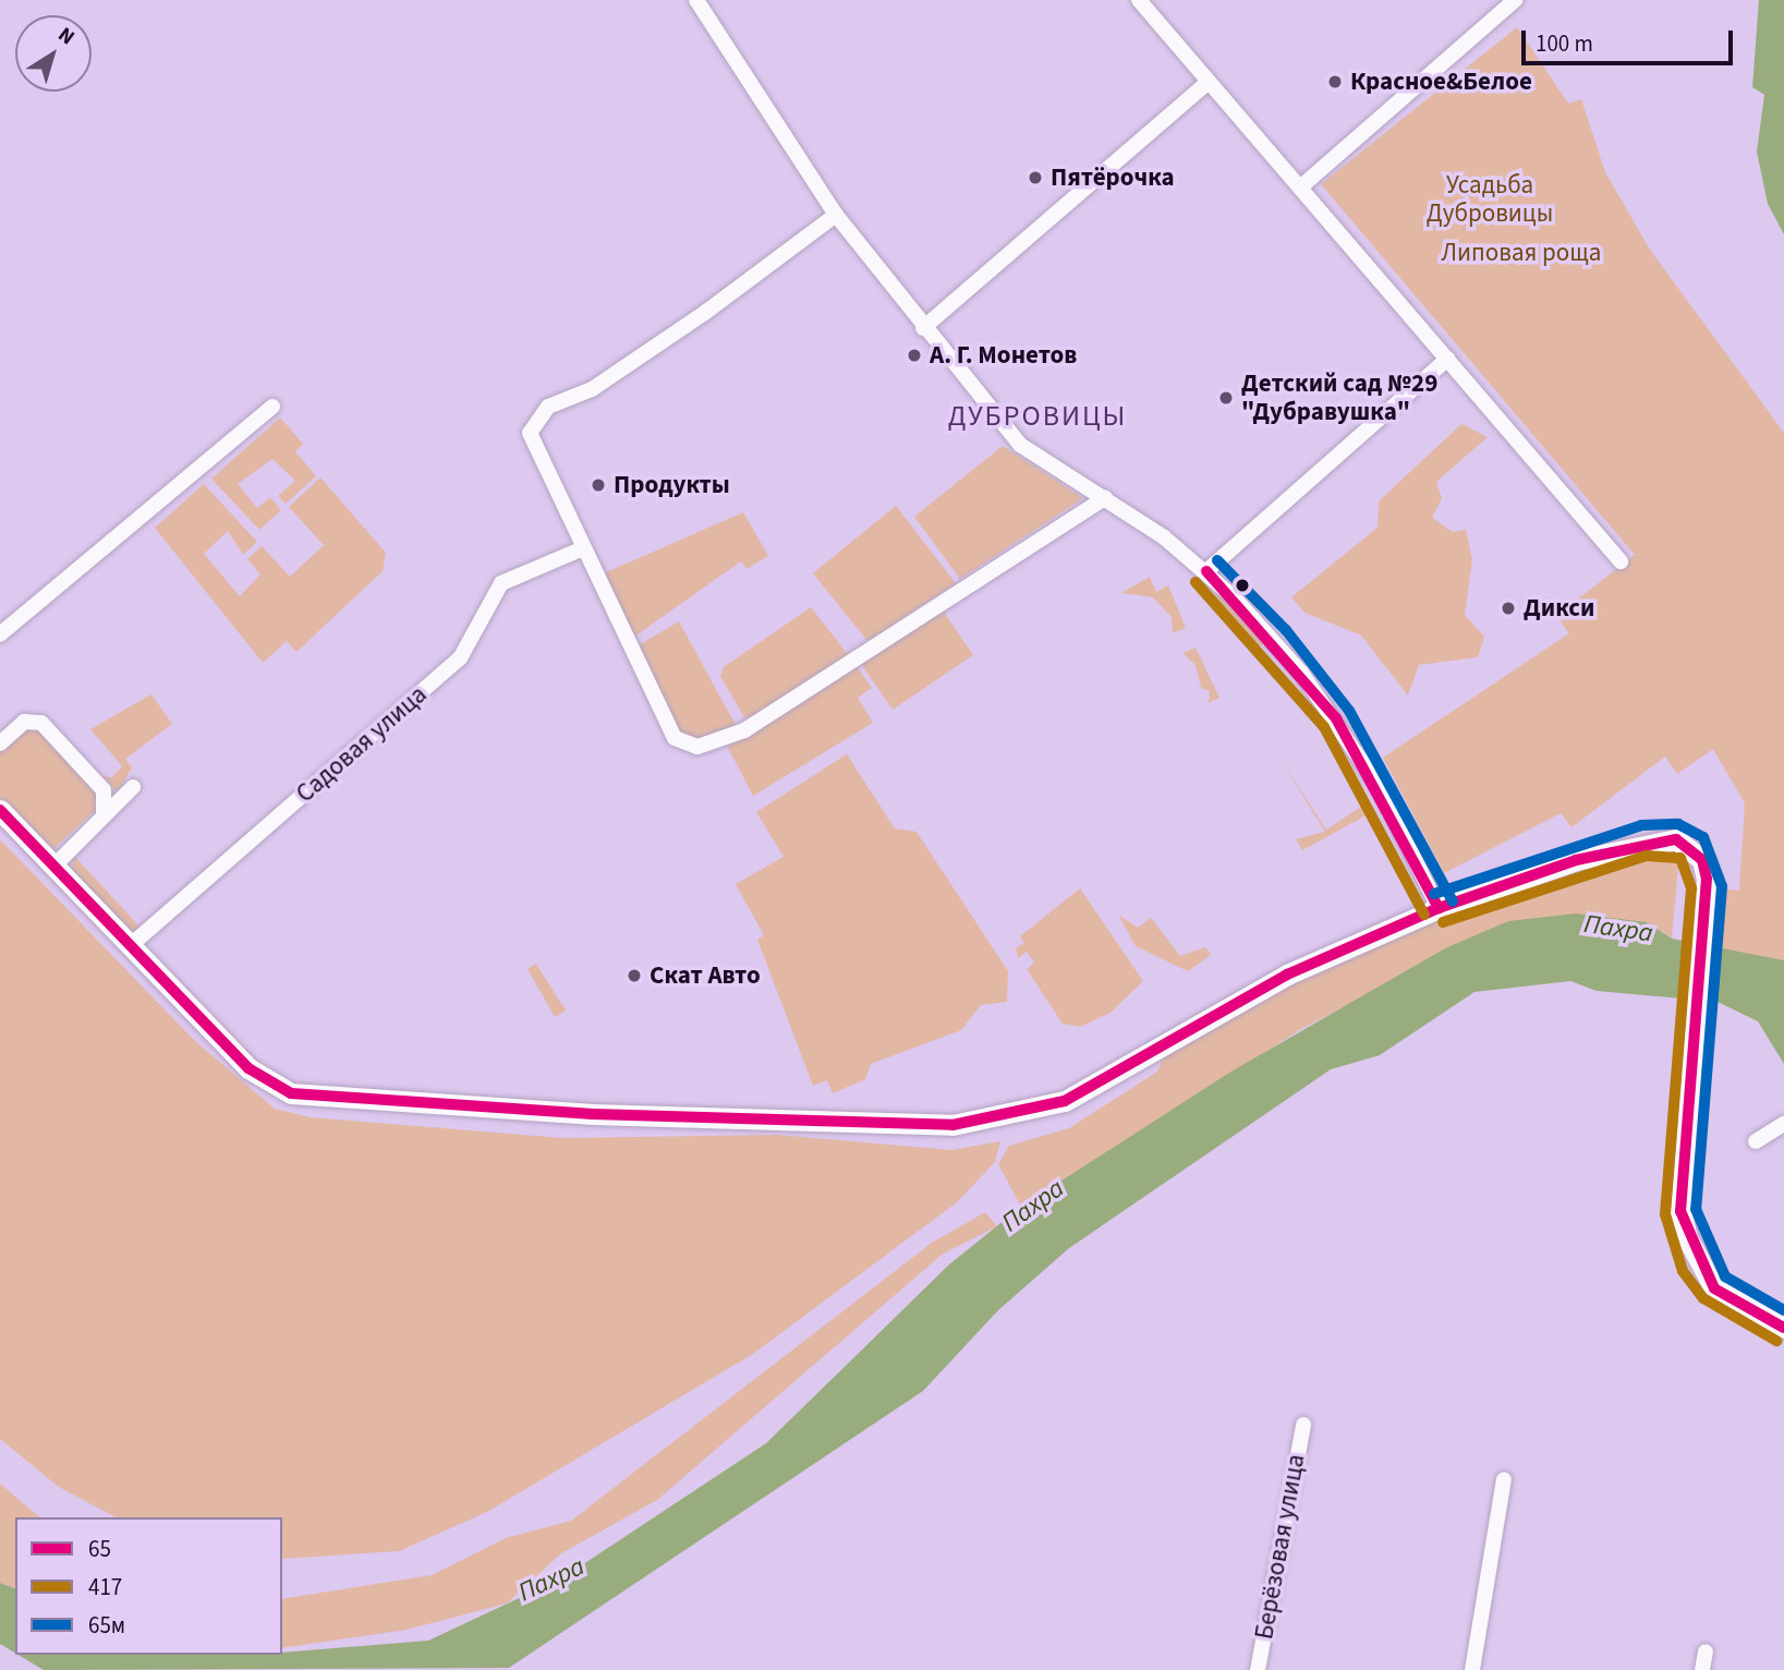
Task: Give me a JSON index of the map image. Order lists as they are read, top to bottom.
{
  "streets": {
    "street": ["Садовая улица", "Берёзовая улица"]
  },
  "districts": ["ДУБРОВИЦЫ"],
  "water": ["Пахра"],
  "parks": ["Усадьба Дубровицы", "Липовая роща"],
  "places": [
    "Красное&Белое",
    "Пятёрочка",
    "А. Г. Монетов",
    "Детский сад №29 \"Дубравушка\"",
    "Продукты",
    "Дикси",
    "Скат Авто"
  ],
  "lines": ["transit line 65м", "transit line 65", "transit line 417"],
  "legend": ["65", "417", "65м"],
  "scale_bar": "100 m",
  "north": "top right"
}
